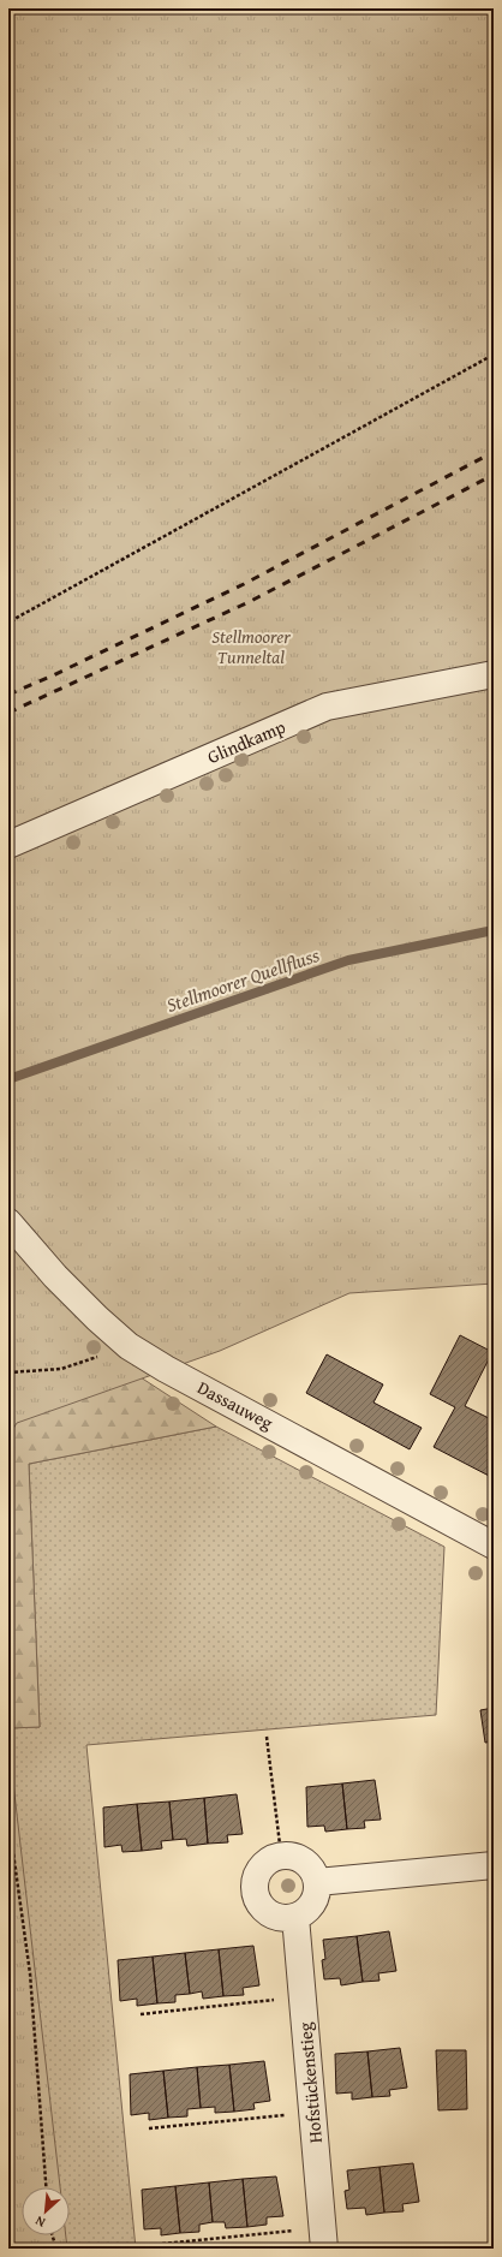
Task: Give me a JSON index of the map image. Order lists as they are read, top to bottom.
{
  "streets": {
    "street": ["Glindkamp", "Dassauweg", "Hofstückenstieg"]
  },
  "water": ["Stellmoorer Quellfluss"],
  "parks": ["Stellmoorer Tunneltal"],
  "north": "bottom left"
}
